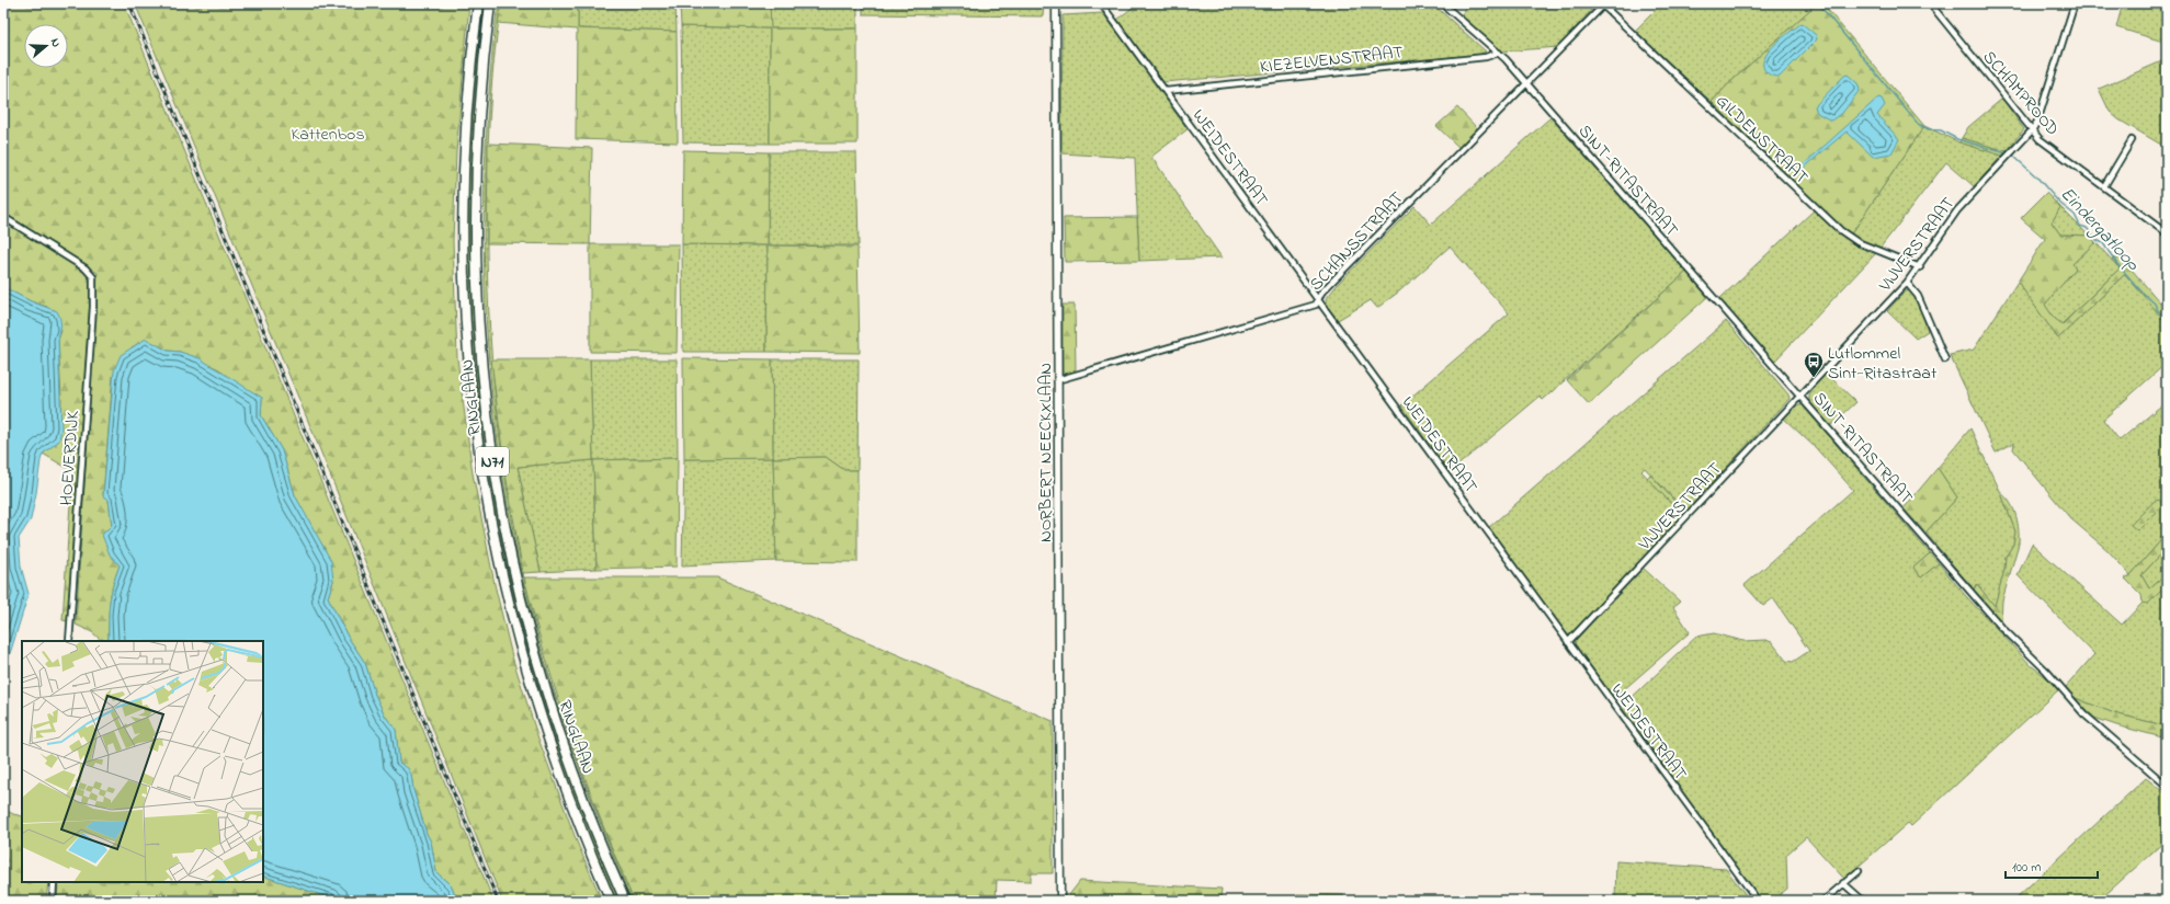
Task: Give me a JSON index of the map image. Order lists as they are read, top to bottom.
{
  "streets": {
    "highway": ["RINGLAAN", "N71"],
    "main road": ["NORBERT NEECKXLAAN"],
    "street": [
      "KIEZELVENSTRAAT",
      "SCHAMPROOD",
      "GILDENSTRAAT",
      "WEIDESTRAAT",
      "SINT-RITASTRAAT",
      "SCHANSSTRAAT",
      "VIJVERSTRAAT",
      "HOEVERDIJK"
    ]
  },
  "crossings": [
    ["KIEZELVENSTRAAT", "WEIDESTRAAT"],
    ["KIEZELVENSTRAAT", "SINT-RITASTRAAT"],
    ["SCHAMPROOD", "VIJVERSTRAAT"],
    ["GILDENSTRAAT", "SCHANSSTRAAT"],
    ["GILDENSTRAAT", "VIJVERSTRAAT"],
    ["WEIDESTRAAT", "SCHANSSTRAAT"],
    ["WEIDESTRAAT", "VIJVERSTRAAT"],
    ["SINT-RITASTRAAT", "SCHANSSTRAAT"],
    ["SINT-RITASTRAAT", "VIJVERSTRAAT"],
    ["SCHANSSTRAAT", "NORBERT NEECKXLAAN"]
  ],
  "water": ["Eindergatloop"],
  "parks": ["Kattenbos"],
  "places": {
    "bus stop": ["Lutlommel Sint-Ritastraat"]
  },
  "scale_bar": "100 m",
  "north": "right"
}
